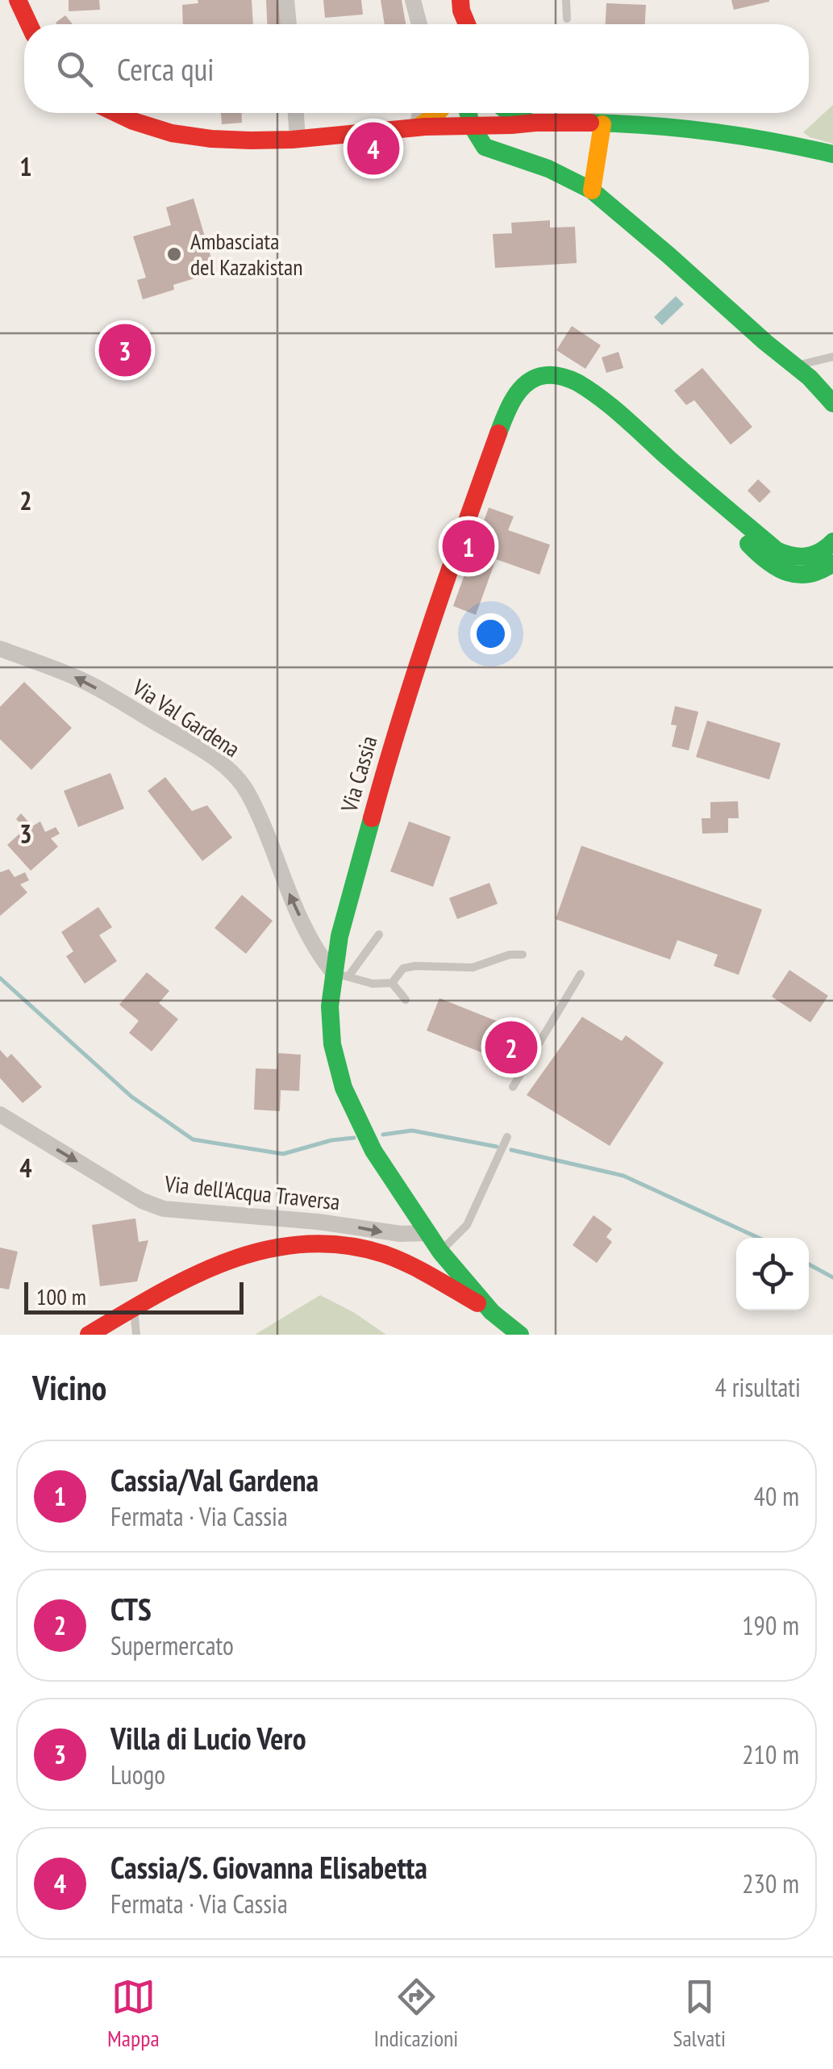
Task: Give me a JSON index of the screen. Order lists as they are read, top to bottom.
{
  "streets": {
    "street": ["Via Val Gardena", "Via Cassia", "Via dell'Acqua Traversa"]
  },
  "crossings": [
    ["Via Val Gardena", "Via Cassia"],
    ["Via Cassia", "Via dell'Acqua Traversa"]
  ],
  "one_way": ["Via Val Gardena", "Via dell'Acqua Traversa"],
  "places": ["Ambasciata del Kazakistan"],
  "scale_bar": "100 m",
  "page": {
    "search": "Cerca qui",
    "pins": [
      "4",
      "3",
      "1",
      "2"
    ],
    "scale": "100 m",
    "heading": ["Vicino", "4 risultati"],
    "list": [
      {
        "mark": "1",
        "name": "Cassia/Val Gardena",
        "note": "Fermata · Via Cassia",
        "value": "40 m"
      },
      {
        "mark": "2",
        "name": "CTS",
        "note": "Supermercato",
        "value": "190 m"
      },
      {
        "mark": "3",
        "name": "Villa di Lucio Vero",
        "note": "Luogo",
        "value": "210 m"
      },
      {
        "mark": "4",
        "name": "Cassia/S. Giovanna Elisabetta",
        "note": "Fermata · Via Cassia",
        "value": "230 m"
      }
    ],
    "nav": ["Mappa", "Indicazioni", "Salvati"]
  },
  "grid": {
    "rows": [
      "1",
      "2",
      "3",
      "4"
    ]
  }
}
